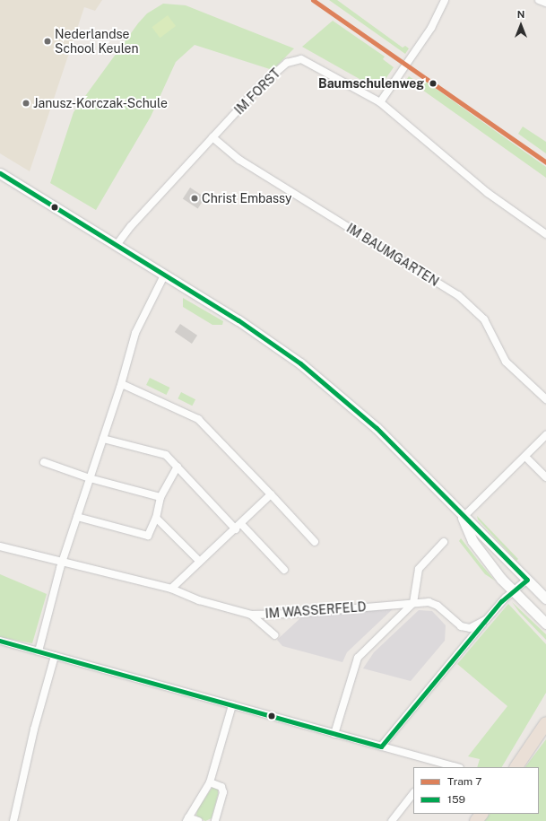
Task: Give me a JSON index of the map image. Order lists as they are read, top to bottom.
{
  "streets": {
    "street": ["IM FORST", "IM BAUMGARTEN", "IM WASSERFELD"]
  },
  "crossings": [
    ["IM FORST", "IM BAUMGARTEN"]
  ],
  "places": [
    "Nederlandse School Keulen",
    "Baumschulenweg",
    "Janusz-Korczak-Schule",
    "Christ Embassy"
  ],
  "lines": ["tram line 7", "transit line 159"],
  "legend": ["Tram 7", "159"],
  "north": "top"
}
